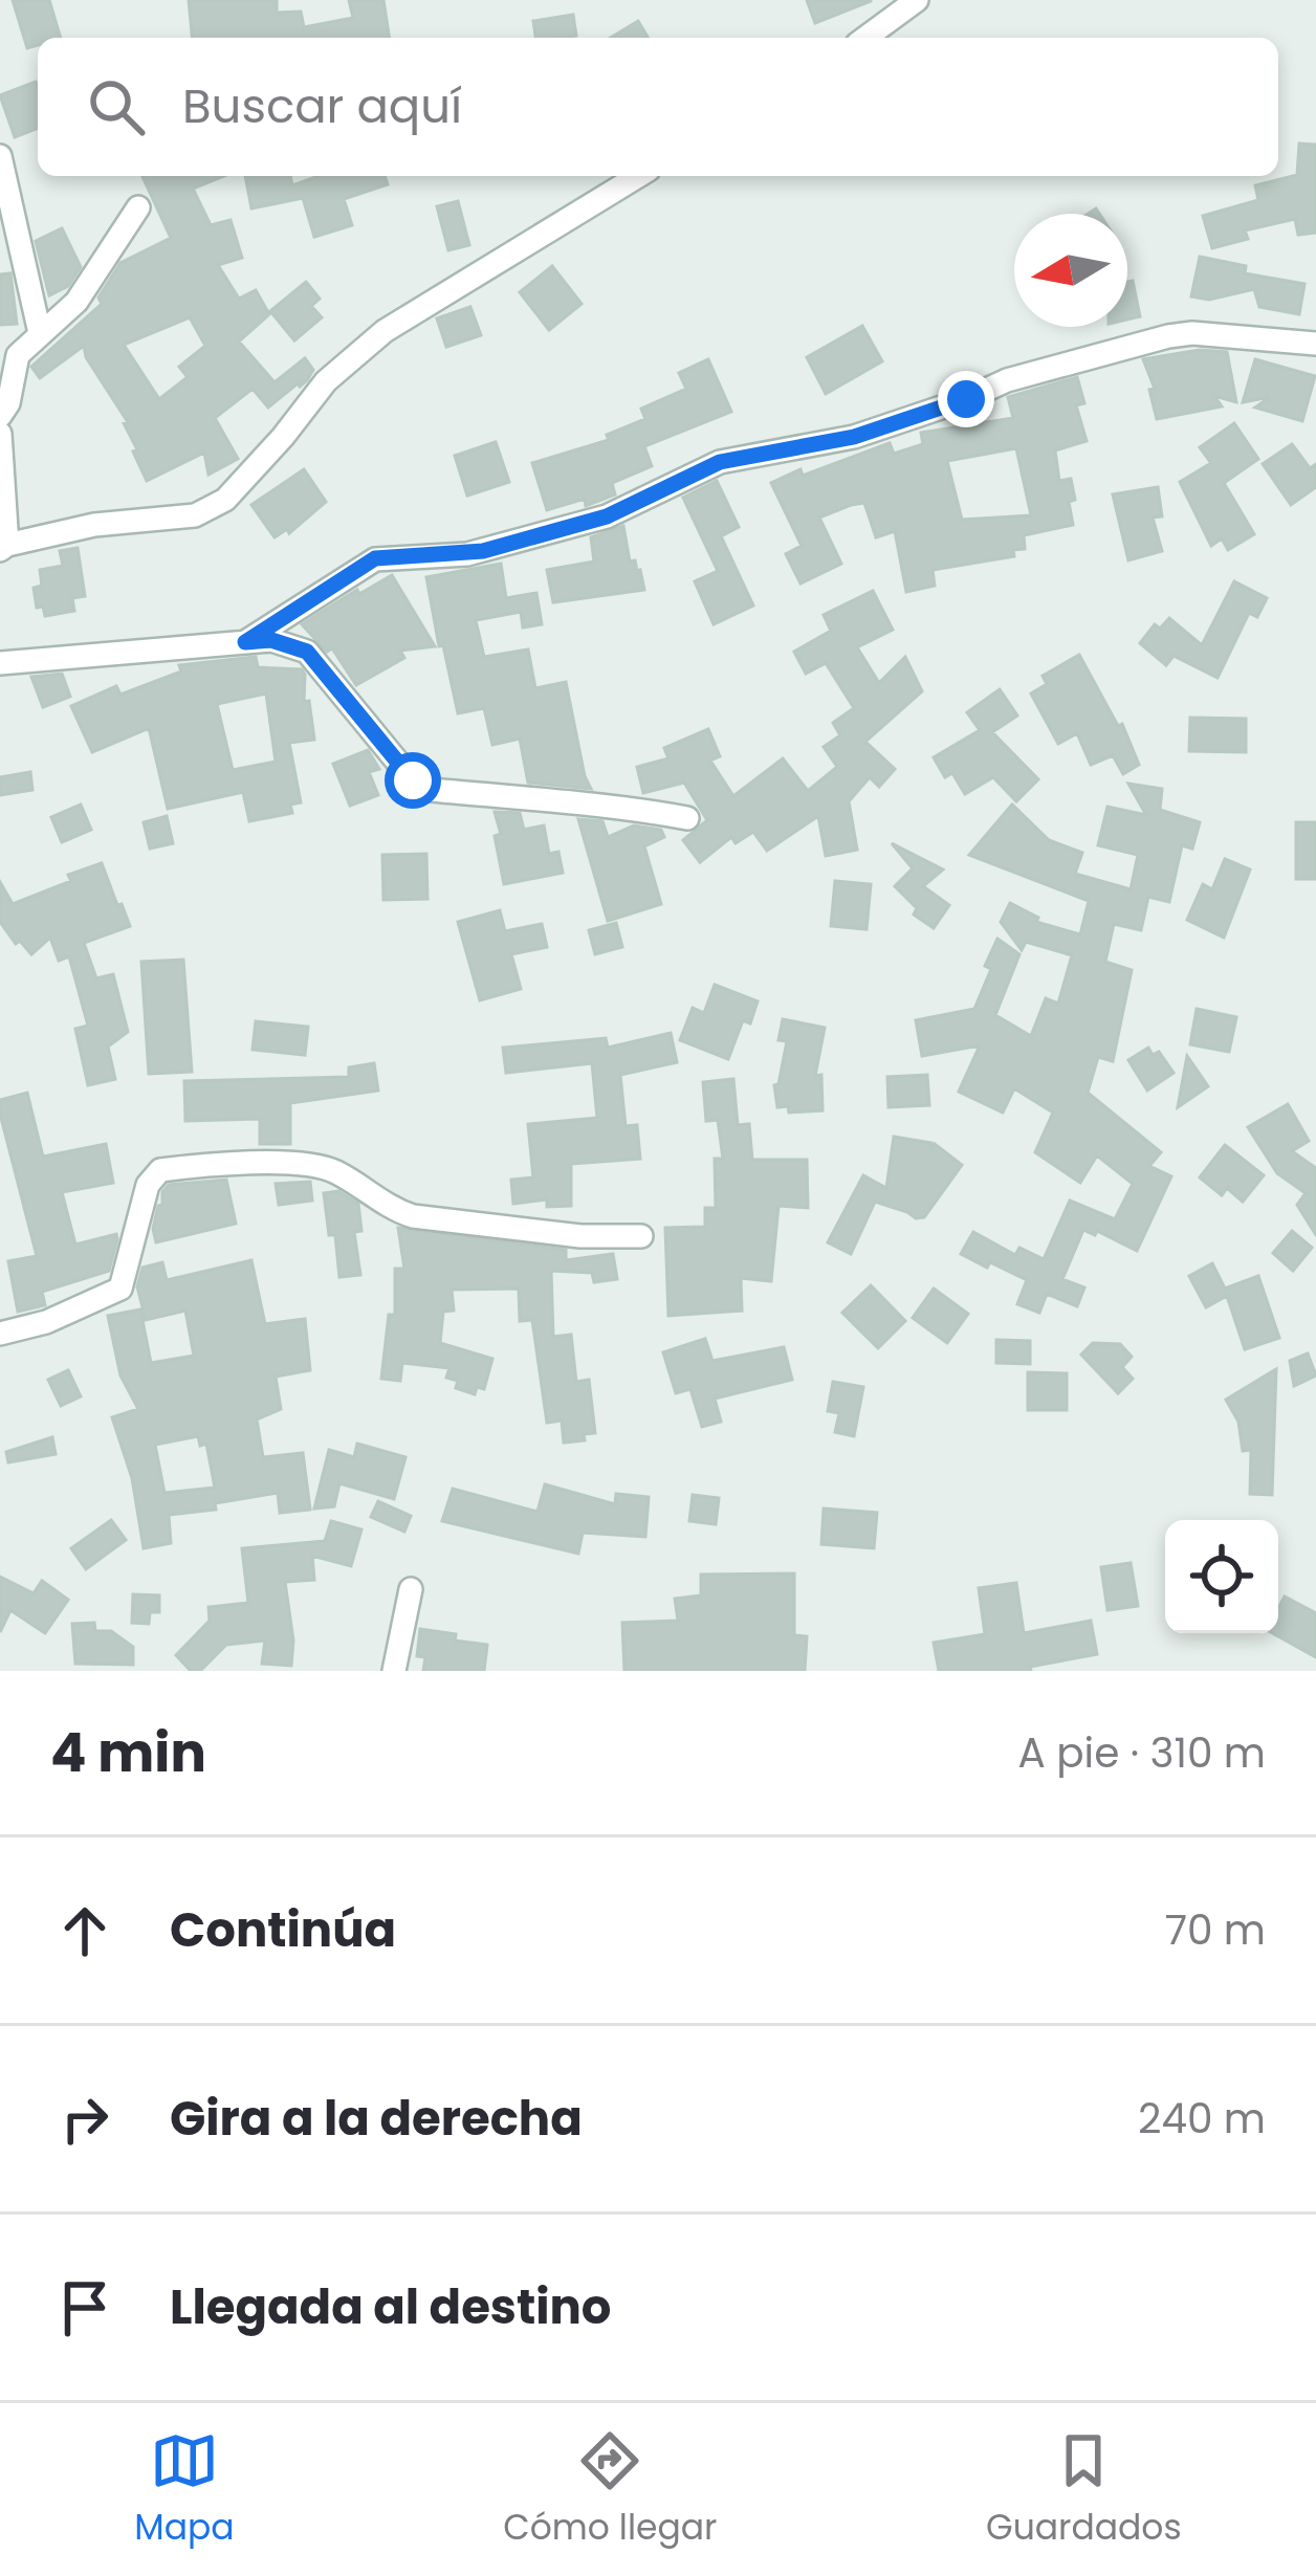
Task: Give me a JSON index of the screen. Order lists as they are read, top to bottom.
{
  "north": "left",
  "page": {
    "search": "Buscar aquí",
    "heading": ["4 min", "A pie · 310 m"],
    "list": [
      ["Continúa", "70 m"],
      ["Gira a la derecha", "240 m"],
      "Llegada al destino"
    ],
    "nav": ["Mapa", "Cómo llegar", "Guardados"]
  }
}
